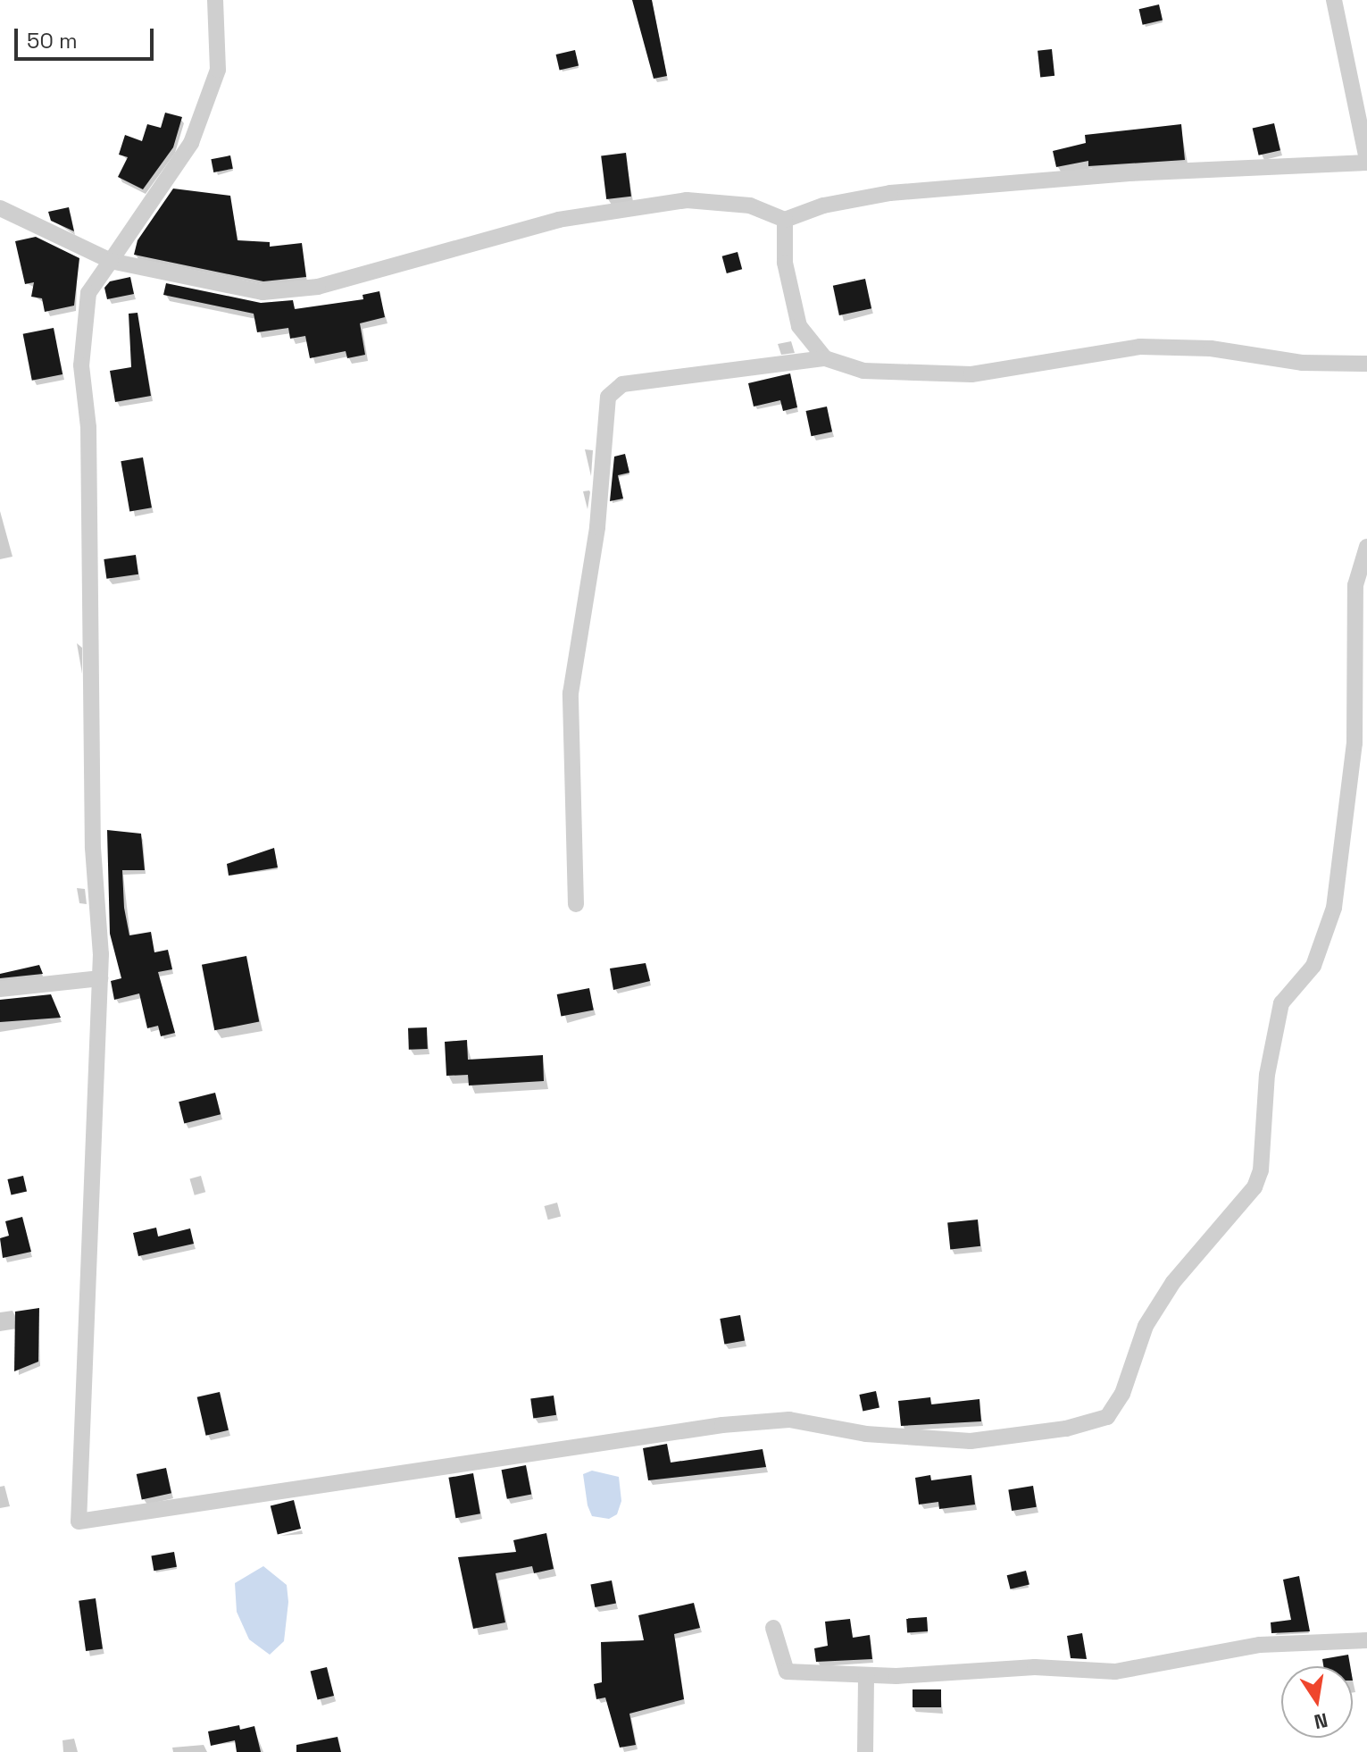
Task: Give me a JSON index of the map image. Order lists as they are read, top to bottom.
{
  "scale_bar": "50 m",
  "north": "bottom"
}
